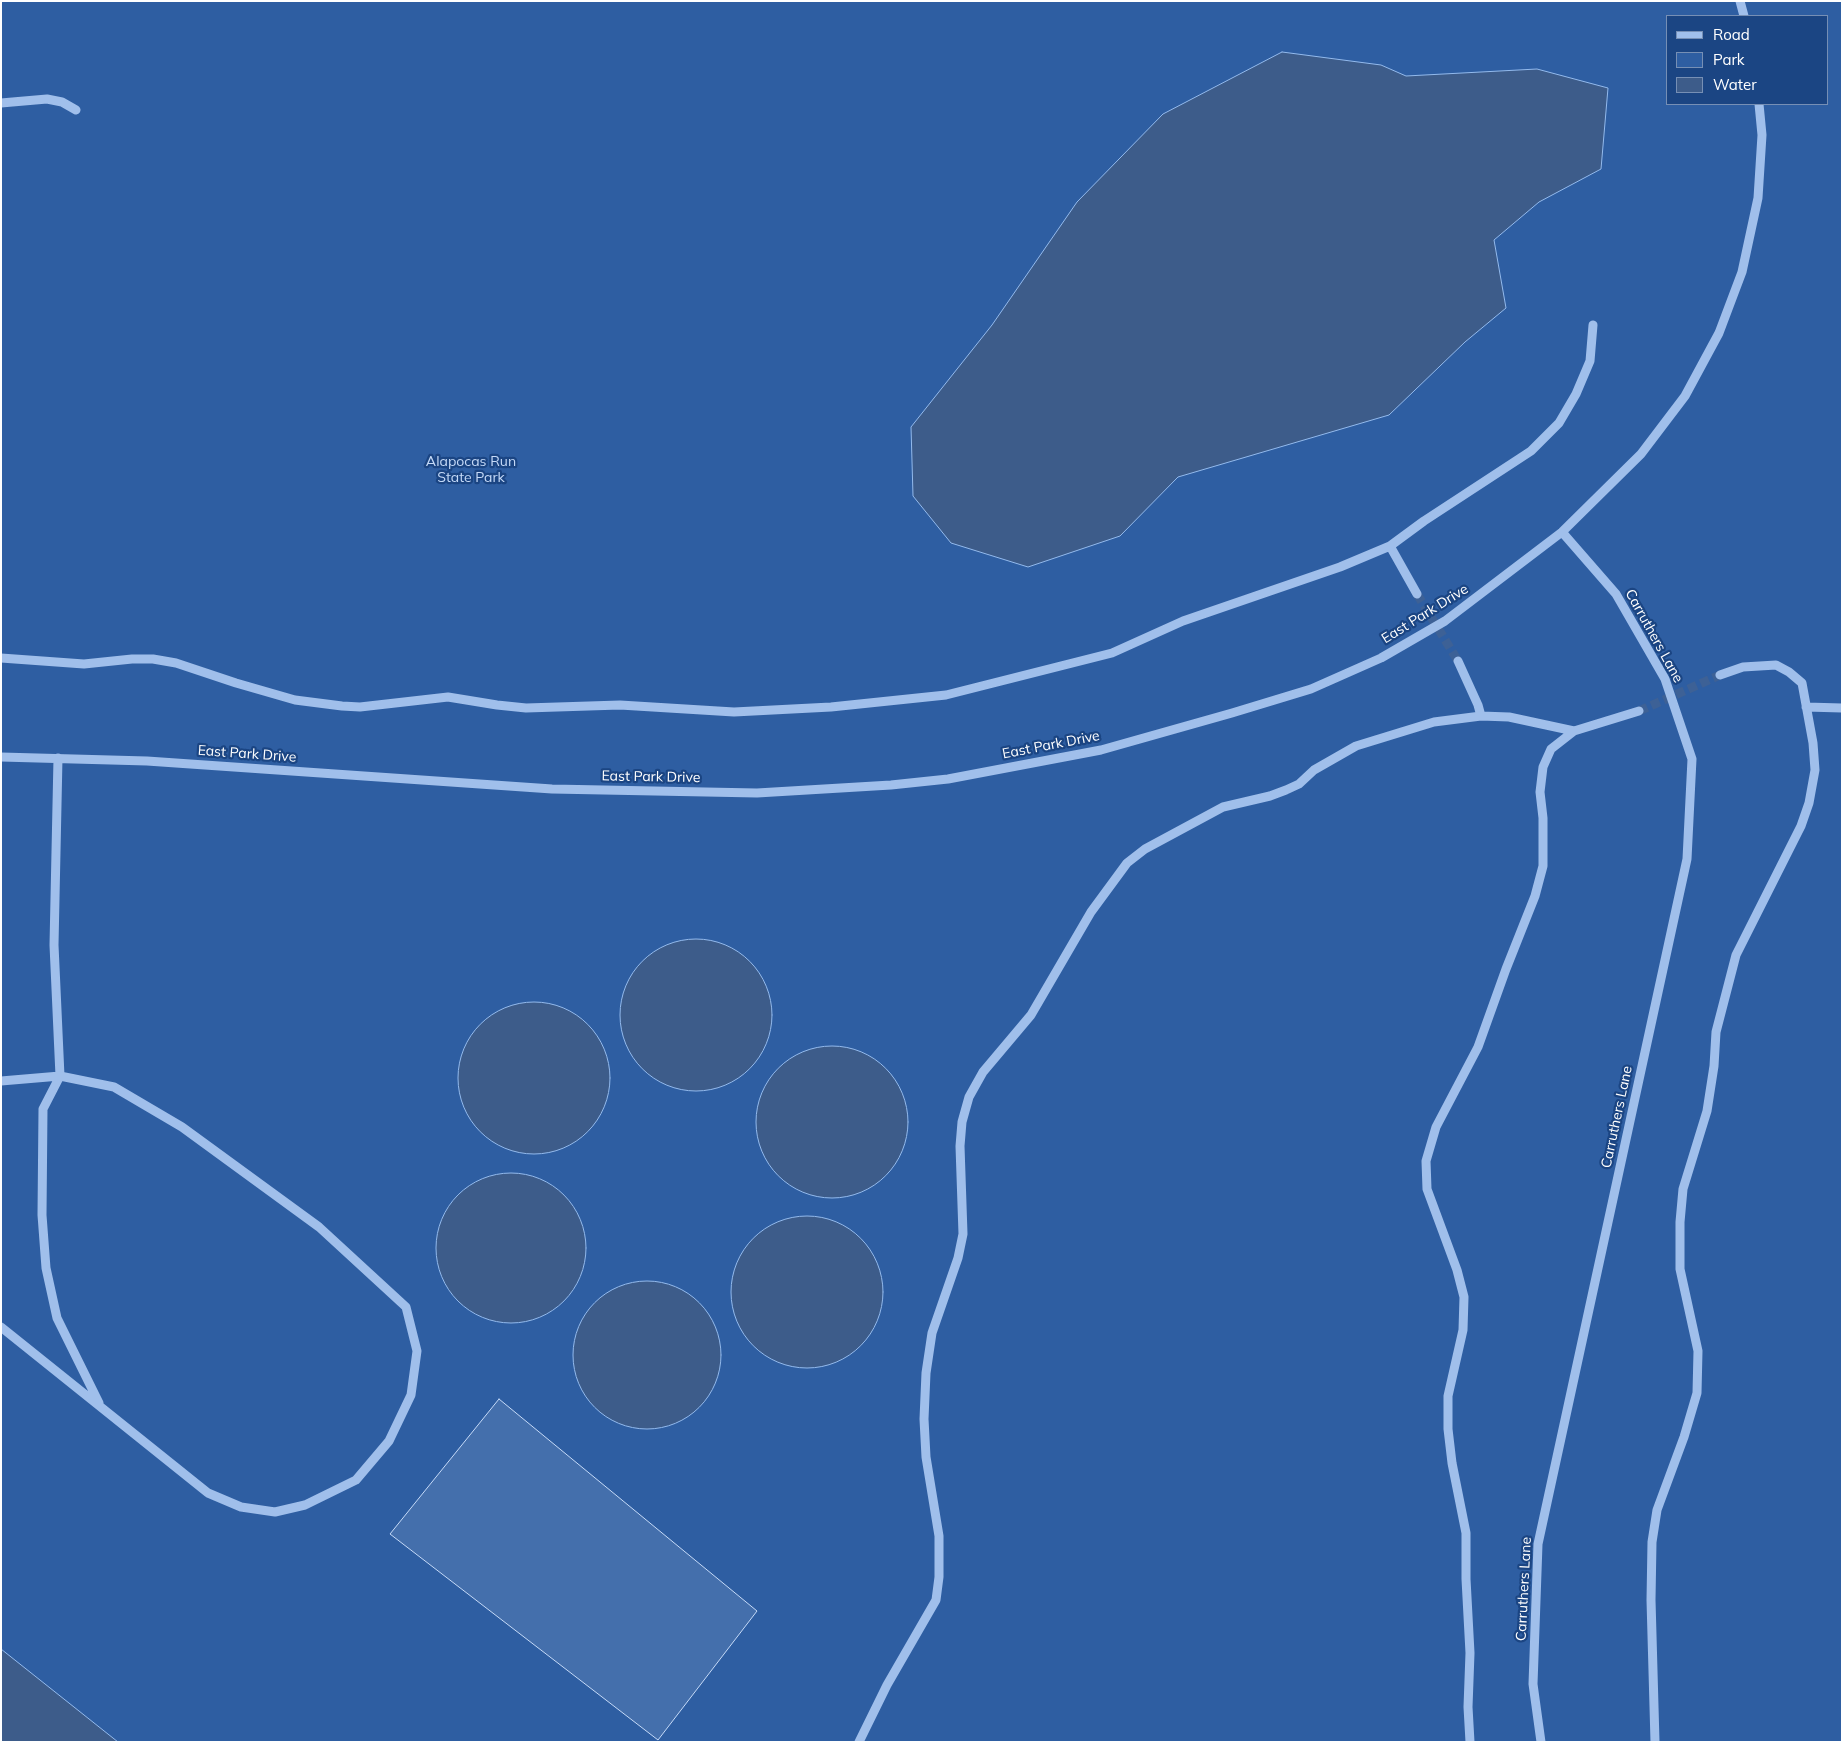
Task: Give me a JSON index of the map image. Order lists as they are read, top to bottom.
{
  "streets": {
    "street": ["East Park Drive", "Carruthers Lane"]
  },
  "crossings": [
    ["East Park Drive", "Carruthers Lane"]
  ],
  "parks": ["Alapocas Run State Park"],
  "legend": ["Road", "Park", "Water"]
}
